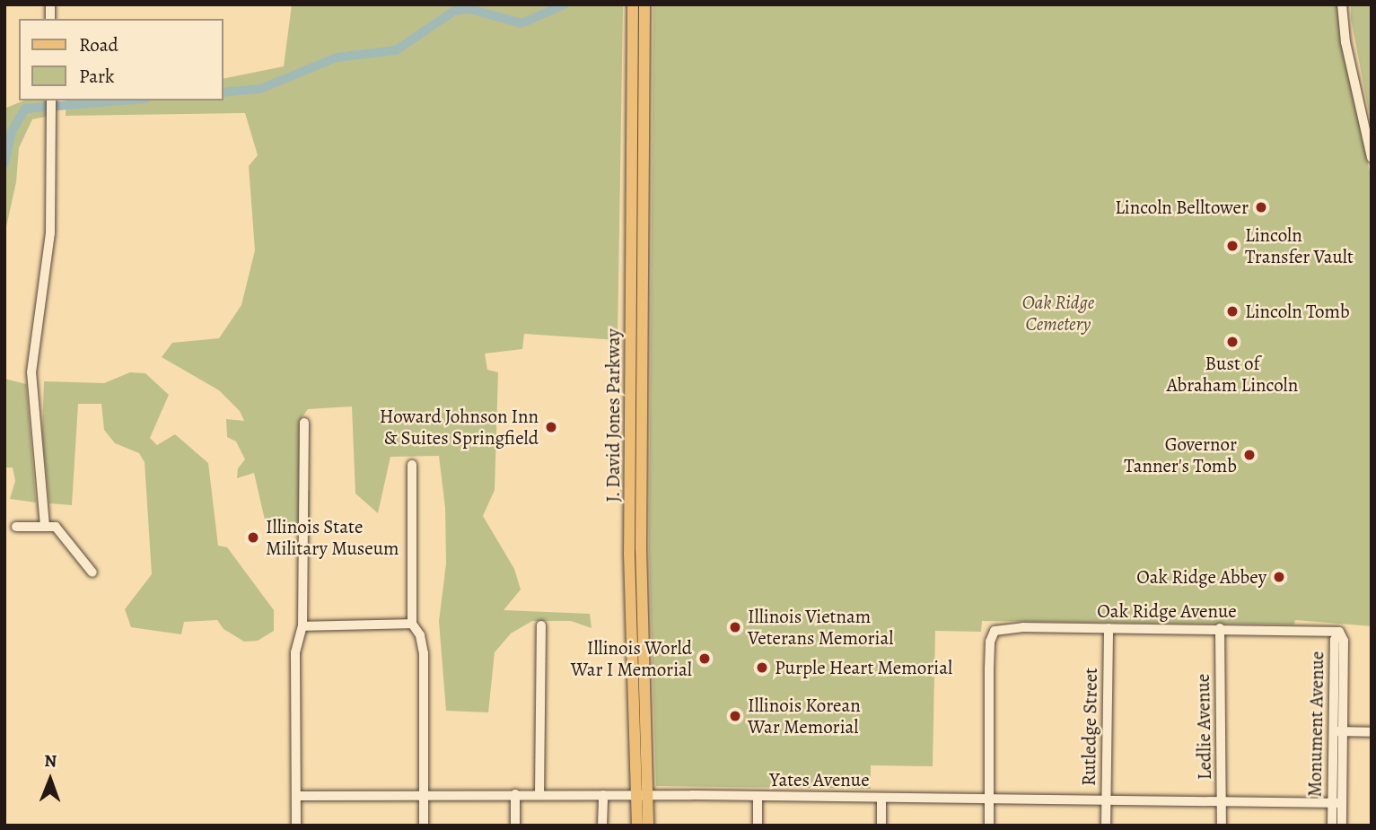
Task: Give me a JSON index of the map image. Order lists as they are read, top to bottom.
{
  "streets": {
    "main road": ["J. David Jones Parkway"],
    "street": [
      "Oak Ridge Avenue",
      "Monument Avenue",
      "Rutledge Street",
      "Ledlie Avenue",
      "Yates Avenue"
    ]
  },
  "crossings": [
    ["J. David Jones Parkway", "Yates Avenue"],
    ["Oak Ridge Avenue", "Monument Avenue"],
    ["Oak Ridge Avenue", "Rutledge Street"],
    ["Oak Ridge Avenue", "Ledlie Avenue"],
    ["Oak Ridge Avenue", "Yates Avenue"],
    ["Monument Avenue", "Yates Avenue"],
    ["Rutledge Street", "Yates Avenue"],
    ["Ledlie Avenue", "Yates Avenue"]
  ],
  "parks": ["Oak Ridge Cemetery"],
  "places": [
    "Lincoln Belltower",
    "Lincoln Transfer Vault",
    "Lincoln Tomb",
    "Bust of Abraham Lincoln",
    "Howard Johnson Inn & Suites Springfield",
    "Governor Tanner's Tomb",
    "Illinois State Military Museum",
    "Oak Ridge Abbey",
    "Illinois Vietnam Veterans Memorial",
    "Illinois World War I Memorial",
    "Purple Heart Memorial",
    "Illinois Korean War Memorial"
  ],
  "legend": ["Road", "Park"],
  "north": "top"
}
